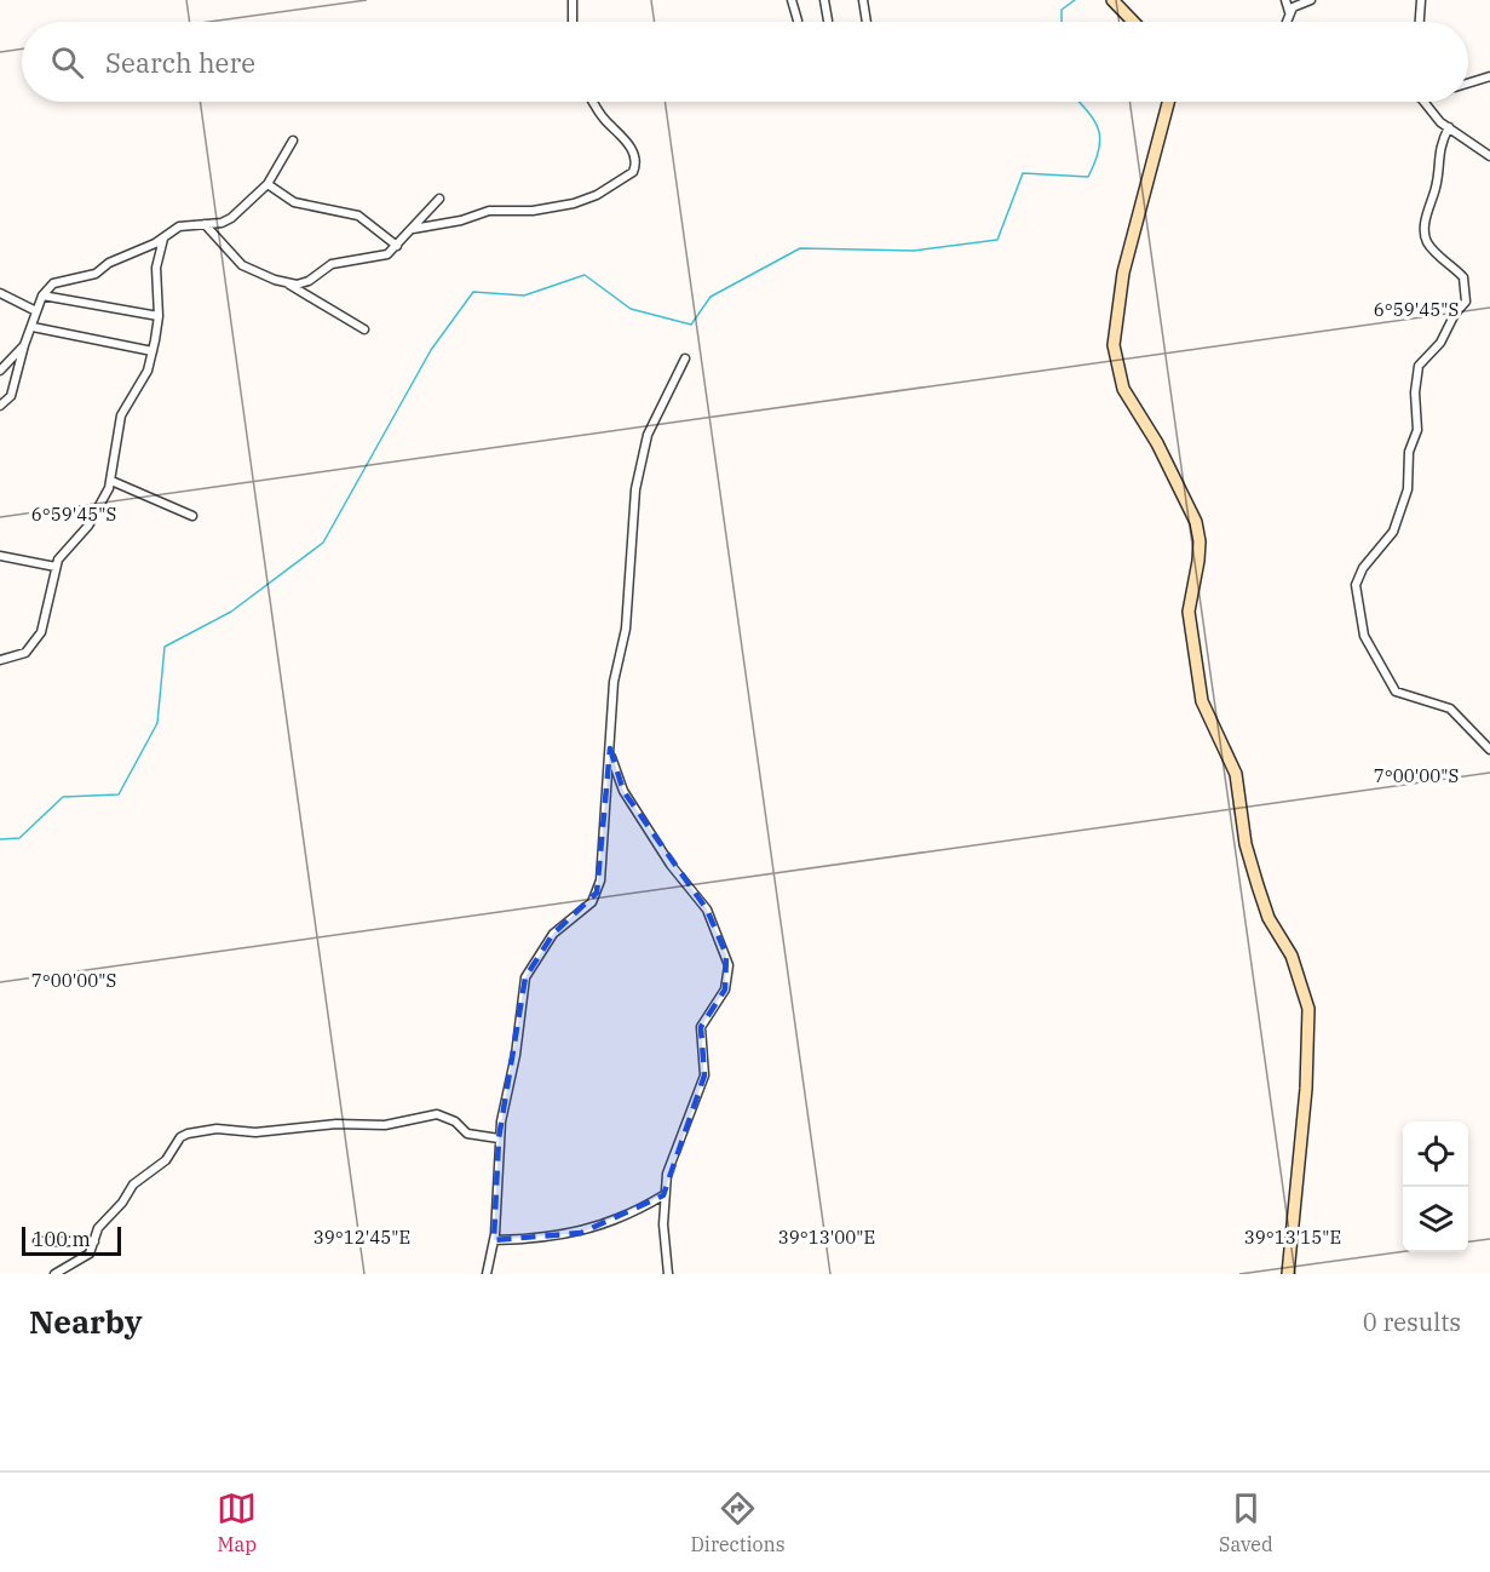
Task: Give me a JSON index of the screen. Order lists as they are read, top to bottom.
{
  "scale_bar": "100 m",
  "page": {
    "search": "Search here",
    "scale": "100 m",
    "heading": ["Nearby", "0 results"],
    "nav": ["Map", "Directions", "Saved"]
  },
  "coordinates": [
    "6°59'45\"S",
    "7°00'00\"S",
    "39°12'45\"E",
    "39°13'00\"E",
    "39°13'15\"E"
  ]
}
